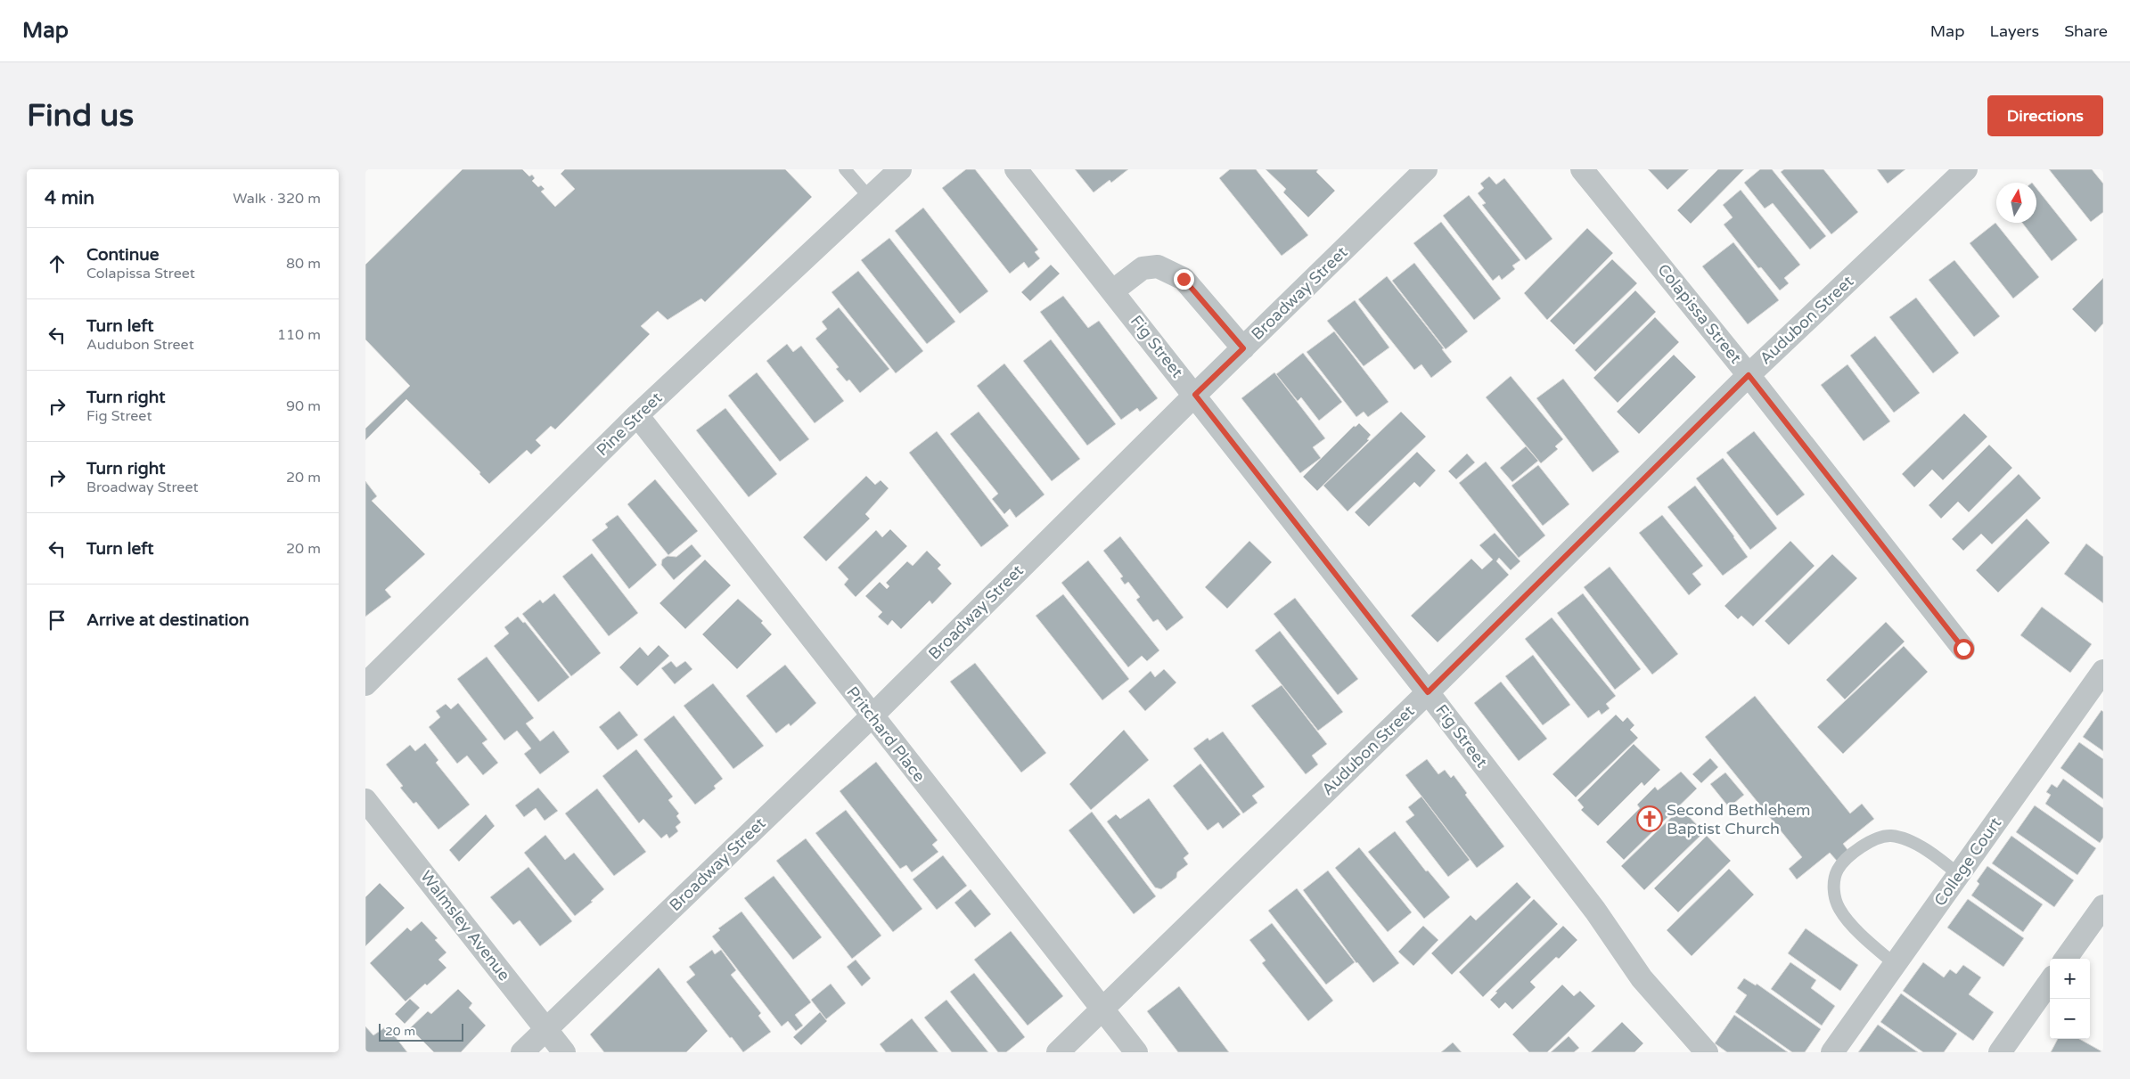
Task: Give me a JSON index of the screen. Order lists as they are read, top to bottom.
{
  "streets": {
    "street": [
      "Broadway Street",
      "Colapissa Street",
      "Audubon Street",
      "Fig Street",
      "Pine Street",
      "Pritchard Place",
      "College Court",
      "Walmsley Avenue"
    ]
  },
  "crossings": [
    ["Broadway Street", "Fig Street"],
    ["Broadway Street", "Pritchard Place"],
    ["Broadway Street", "Walmsley Avenue"],
    ["Colapissa Street", "Audubon Street"],
    ["Audubon Street", "Fig Street"],
    ["Audubon Street", "Pritchard Place"],
    ["Pine Street", "Pritchard Place"]
  ],
  "places": {
    "church": ["Second Bethlehem Baptist Church"]
  },
  "scale_bar": "20 m",
  "north": "top",
  "page": {
    "header": "Map",
    "nav": ["Map", "Layers", "Share"],
    "buttons": "Directions",
    "title": "Find us",
    "heading": ["4 min", "Walk · 320 m"],
    "list": [
      ["Continue", "Colapissa Street", "80 m"],
      ["Turn left", "Audubon Street", "110 m"],
      ["Turn right", "Fig Street", "90 m"],
      ["Turn right", "Broadway Street", "20 m"],
      ["Turn left", "20 m"],
      "Arrive at destination"
    ],
    "map_buttons": ["+", "−"],
    "scale": "20 m"
  }
}
